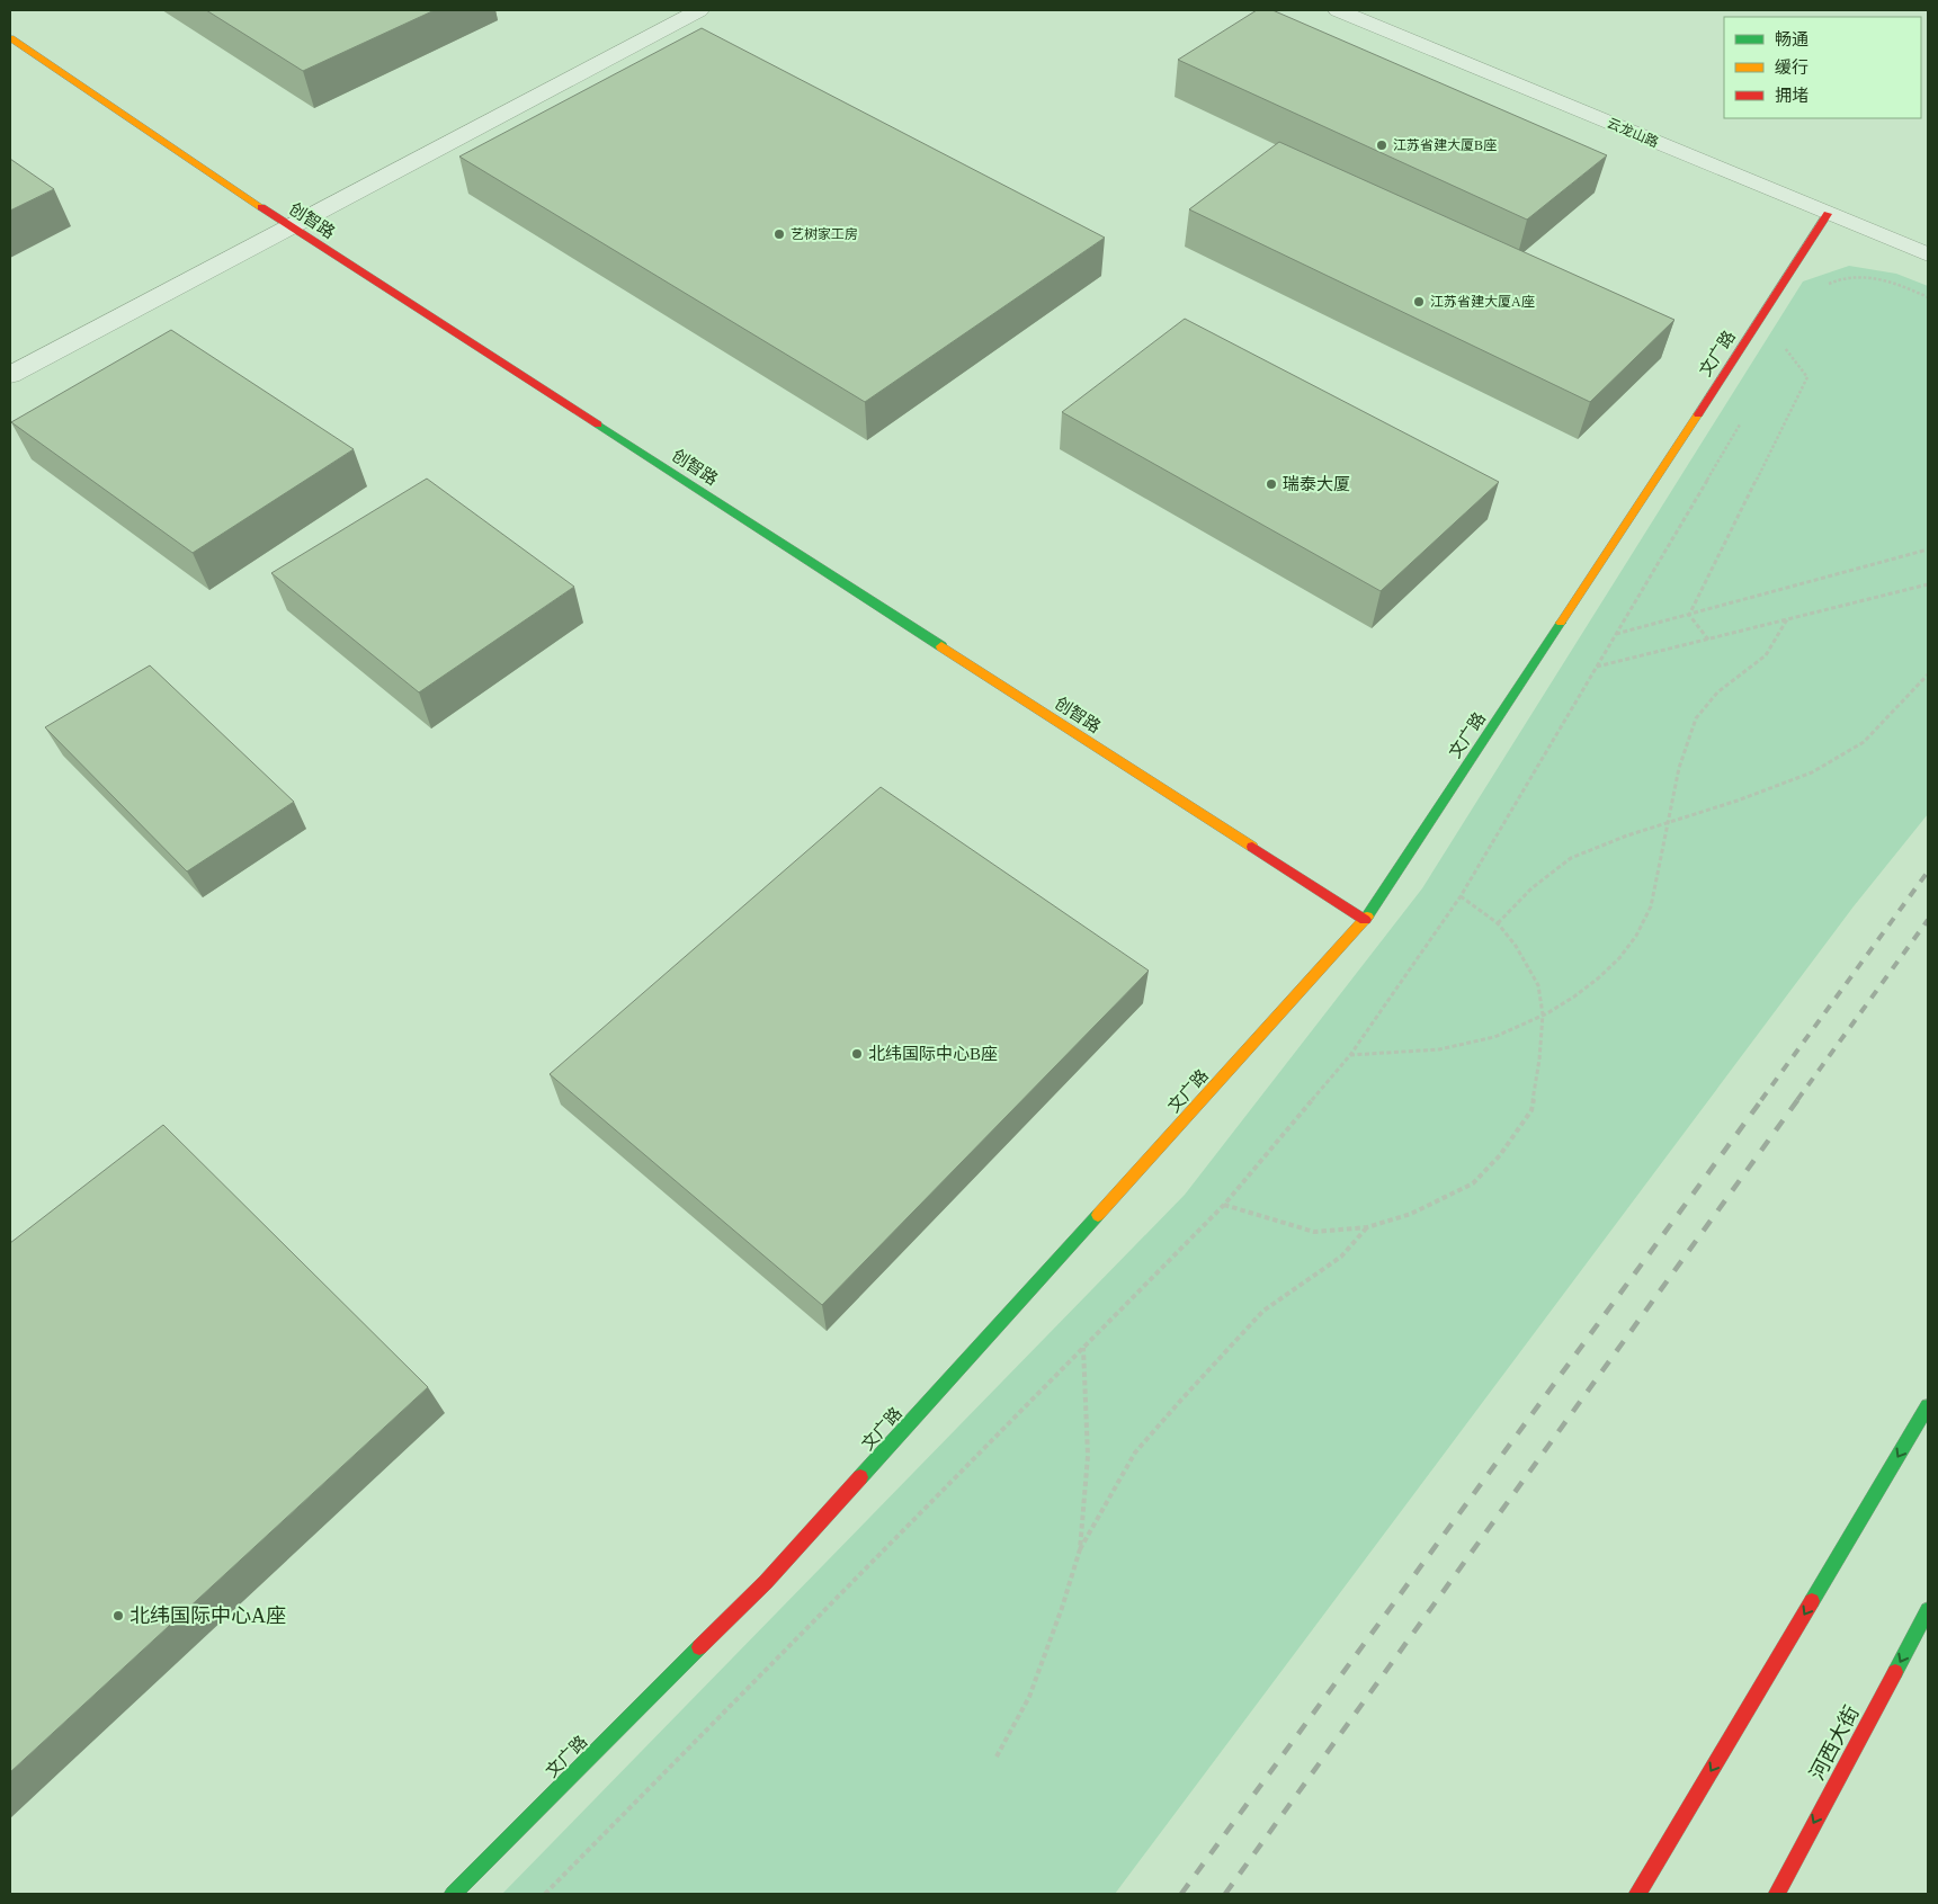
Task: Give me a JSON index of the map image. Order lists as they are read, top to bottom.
{
  "streets": {
    "street": [
      "云龙山路",
      "创智路",
      "文广路",
      "河西大街"
    ]
  },
  "crossings": [
    ["云龙山路", "文广路"],
    ["创智路", "文广路"]
  ],
  "places": [
    "江苏省建大厦B座",
    "艺树家工房",
    "江苏省建大厦A座",
    "瑞泰大厦",
    "北纬国际中心B座",
    "北纬国际中心A座"
  ],
  "legend": ["畅通", "缓行", "拥堵"]
}
